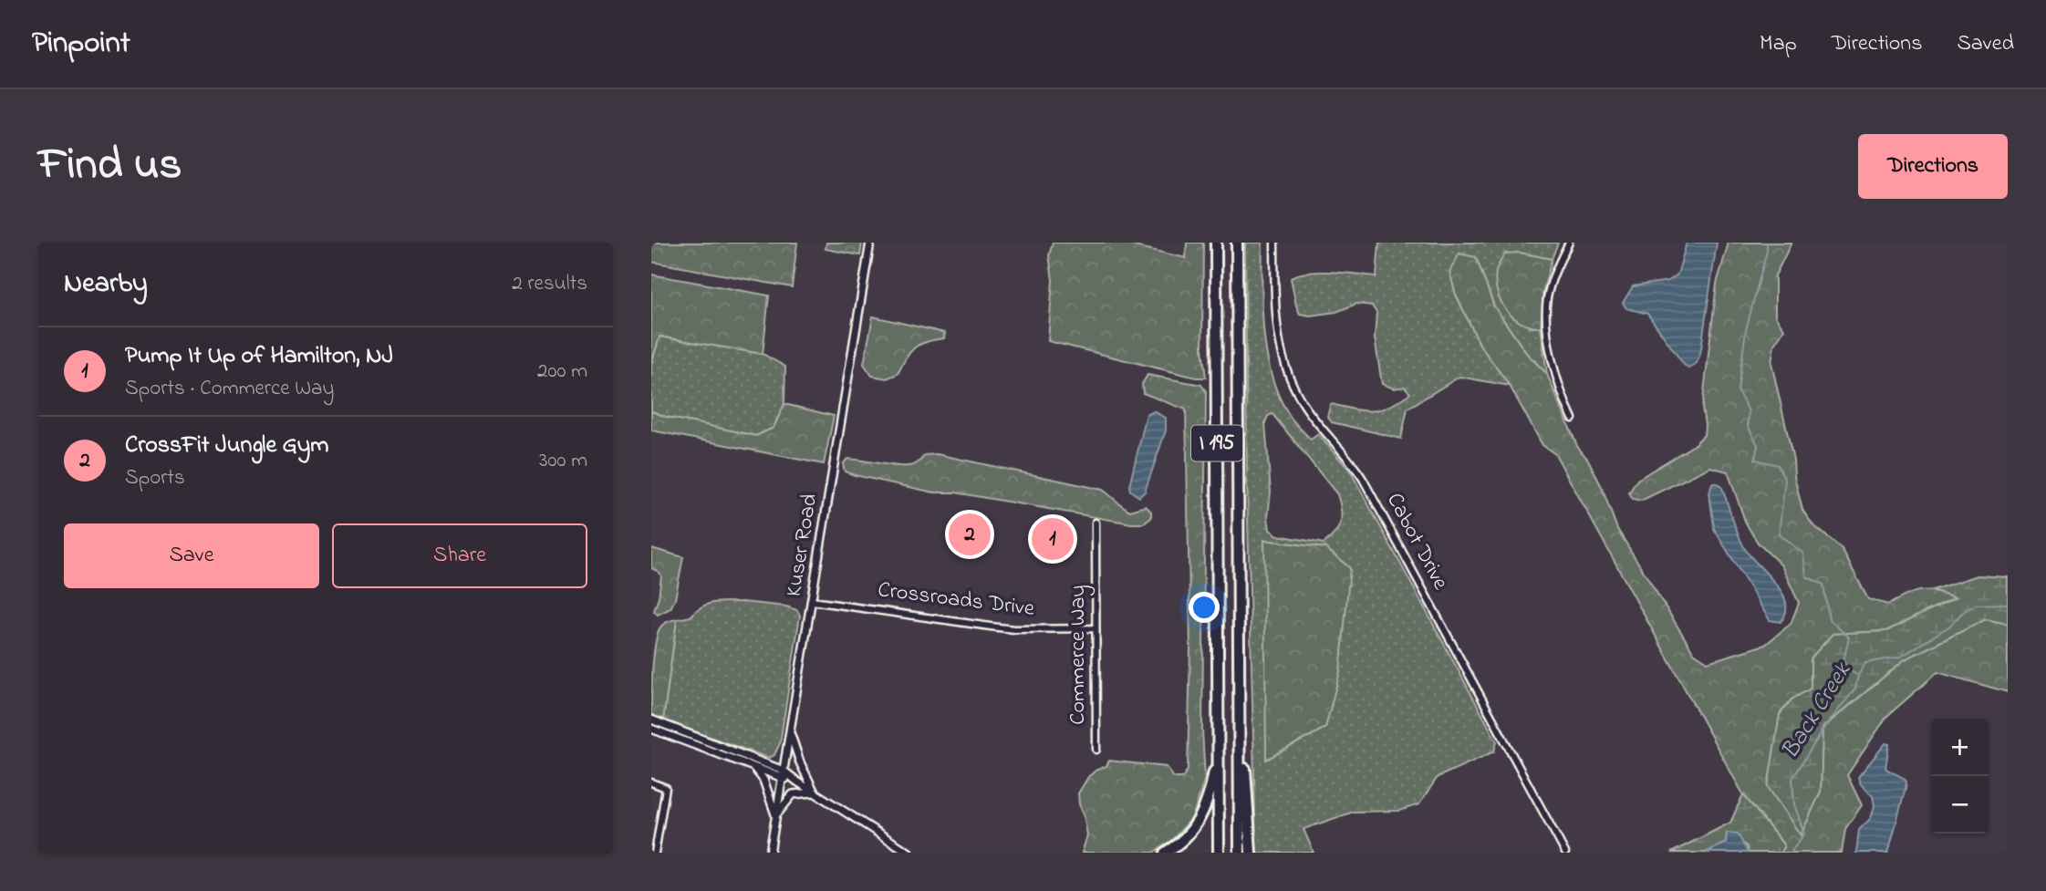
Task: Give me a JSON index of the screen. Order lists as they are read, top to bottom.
{
  "streets": {
    "highway": ["I 195"],
    "street": [
      "Cabot Drive",
      "Kuser Road",
      "Crossroads Drive",
      "Commerce Way"
    ]
  },
  "crossings": [
    ["Kuser Road", "Crossroads Drive"],
    ["Crossroads Drive", "Commerce Way"]
  ],
  "water": ["Back Creek"],
  "page": {
    "header": "Pinpoint",
    "nav": ["Map", "Directions", "Saved"],
    "title": "Find us",
    "buttons": [
      "Directions",
      ["Save", "Share"]
    ],
    "heading": ["Nearby", "2 results"],
    "list": [
      {
        "mark": "1",
        "name": "Pump It Up of Hamilton, NJ",
        "note": "Sports · Commerce Way",
        "value": "200 m"
      },
      {
        "mark": "2",
        "name": "CrossFit Jungle Gym",
        "note": "Sports",
        "value": "300 m"
      }
    ],
    "pins": ["2", "1"],
    "map_buttons": ["+", "−"]
  }
}
